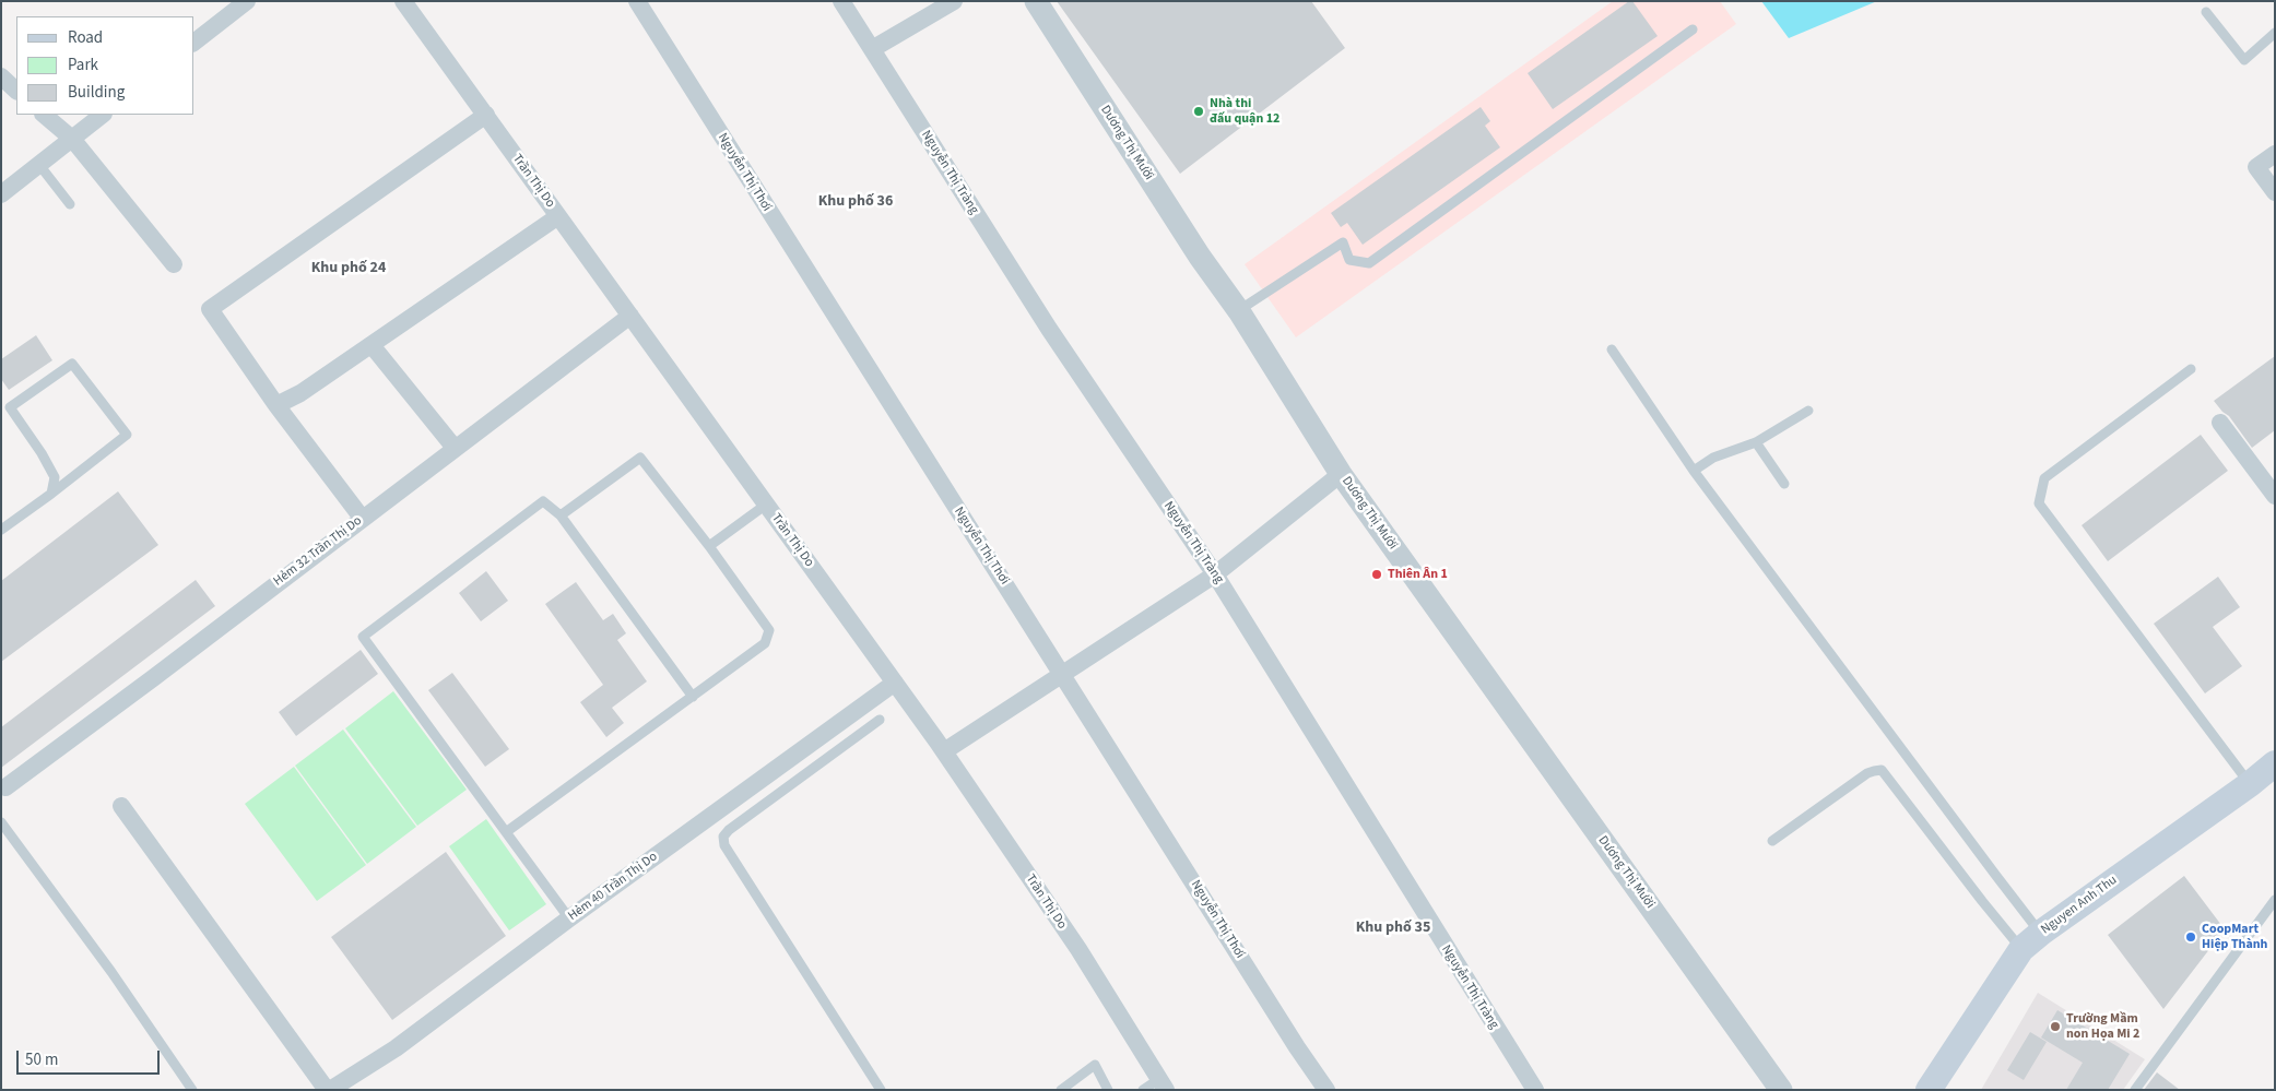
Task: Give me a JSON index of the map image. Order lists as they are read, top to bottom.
{
  "streets": {
    "main road": ["Nguyen Anh Thu"],
    "street": [
      "Dương Thị Mười",
      "Nguyễn Thị Thơi",
      "Nguyễn Thị Tràng",
      "Trần Thị Do",
      "Hẻm 32 Trần Thị Do",
      "Hẻm 40 Trần Thị Do"
    ]
  },
  "crossings": [
    ["Trần Thị Do", "Hẻm 32 Trần Thị Do"],
    ["Trần Thị Do", "Hẻm 40 Trần Thị Do"]
  ],
  "districts": ["Khu phố 36", "Khu phố 24", "Khu phố 35"],
  "places": [
    "Nhà thi đấu quận 12",
    "Thiên Ân 1",
    "CoopMart Hiệp Thành",
    "Trường Mầm non Họa Mi 2"
  ],
  "legend": ["Road", "Park", "Building"],
  "scale_bar": "50 m"
}
